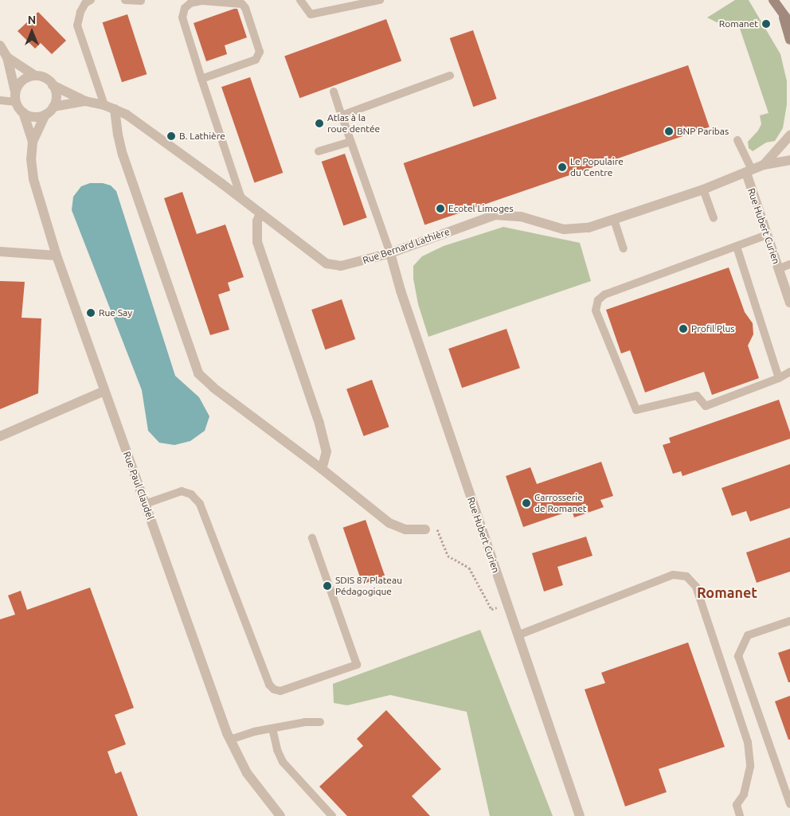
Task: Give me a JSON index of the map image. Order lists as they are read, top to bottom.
{
  "streets": {
    "street": ["Rue Hubert Curien", "Rue Bernard Lathière", "Rue Paul Claudel"]
  },
  "crossings": [
    ["Rue Hubert Curien", "Rue Bernard Lathière"],
    ["Rue Bernard Lathière", "Rue Paul Claudel"]
  ],
  "districts": ["Romanet"],
  "places": [
    "Romanet",
    "Atlas à la roue dentée",
    "BNP Paribas",
    "B. Lathière",
    "Le Populaire du Centre",
    "Ecotel Limoges",
    "Rue Say",
    "Profil Plus",
    "Carrosserie de Romanet",
    "SDIS 87 Plateau Pédagogique"
  ],
  "north": "top"
}
